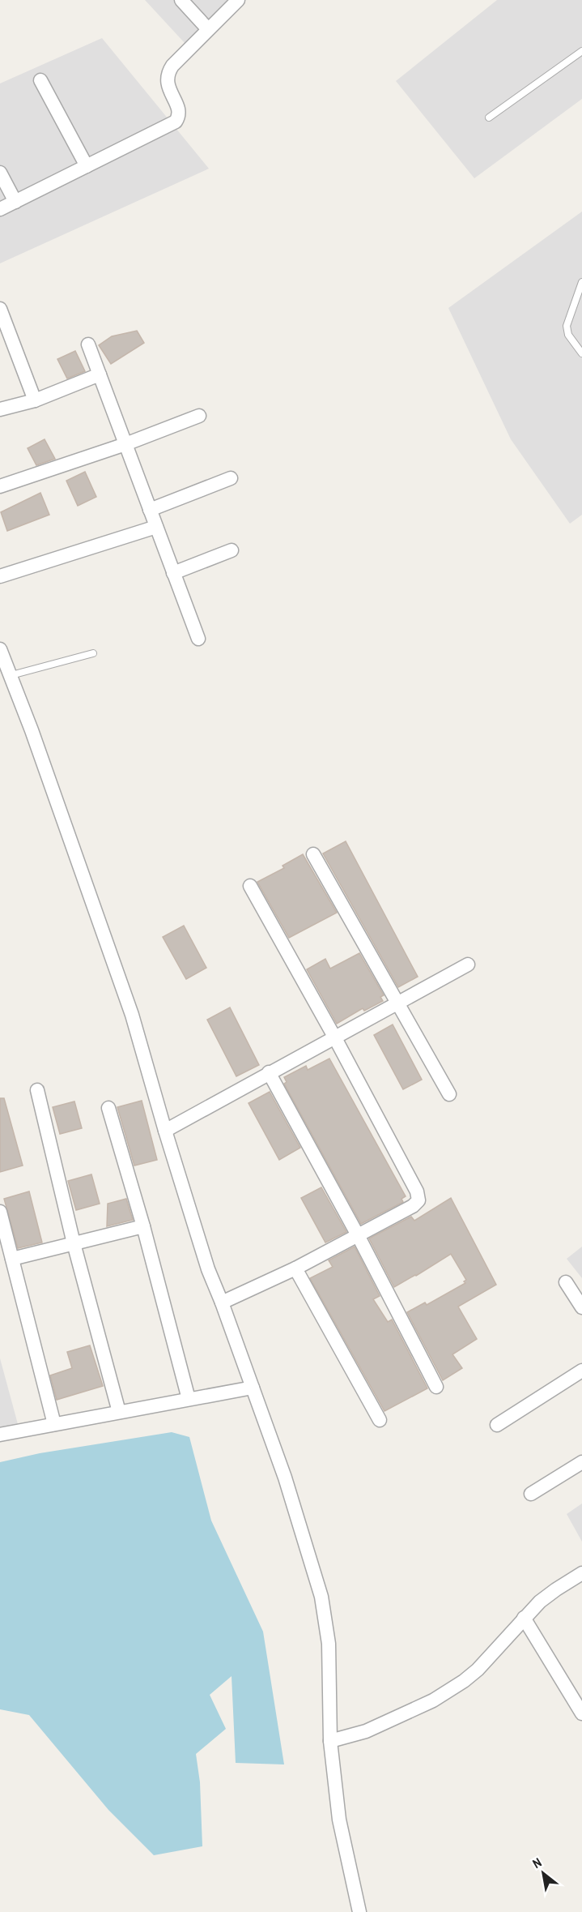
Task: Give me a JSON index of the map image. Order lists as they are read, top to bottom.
{
  "north": "top left"
}
